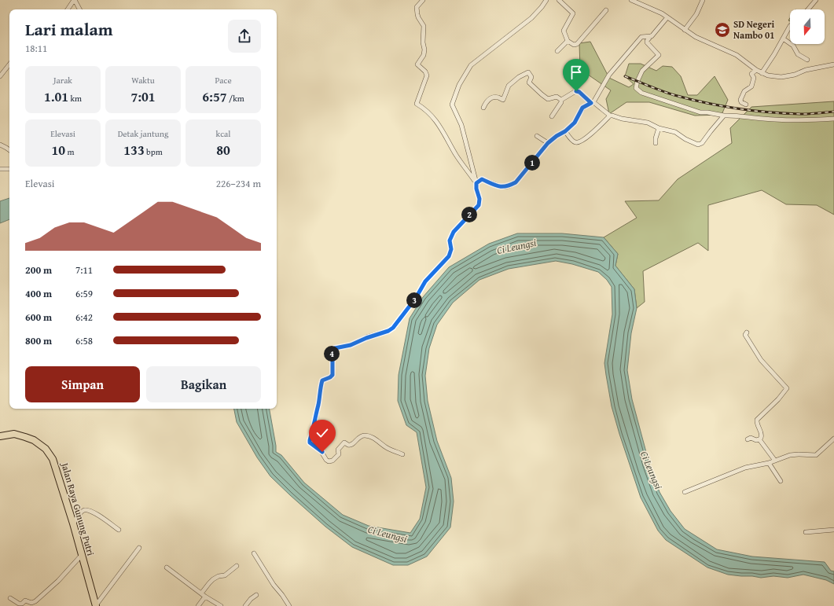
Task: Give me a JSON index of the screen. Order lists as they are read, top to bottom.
{
  "streets": {
    "main road": ["Jalan Raya Gunung Putri"]
  },
  "water": ["Ci Leungsi"],
  "places": {
    "school or university": ["SD Negeri Nambo 01"]
  },
  "north": "bottom",
  "page": {
    "heading": ["Lari malam", "18:11"],
    "stats": [
      ["Jarak", "1.01 km"],
      ["Waktu", "7:01"],
      ["Pace", "6:57 /km"],
      ["Elevasi", "10 m"],
      ["Detak jantung", "133 bpm"],
      ["kcal", "80"]
    ],
    "pins": [
      "1",
      "2",
      "3",
      "4"
    ],
    "chart": ["Elevasi", "226–234 m"],
    "list": [
      {
        "name": "200 m",
        "note": "7:11"
      },
      {
        "name": "400 m",
        "note": "6:59"
      },
      {
        "name": "600 m",
        "note": "6:42"
      },
      {
        "name": "800 m",
        "note": "6:58"
      }
    ],
    "buttons": ["Simpan", "Bagikan"]
  }
}
